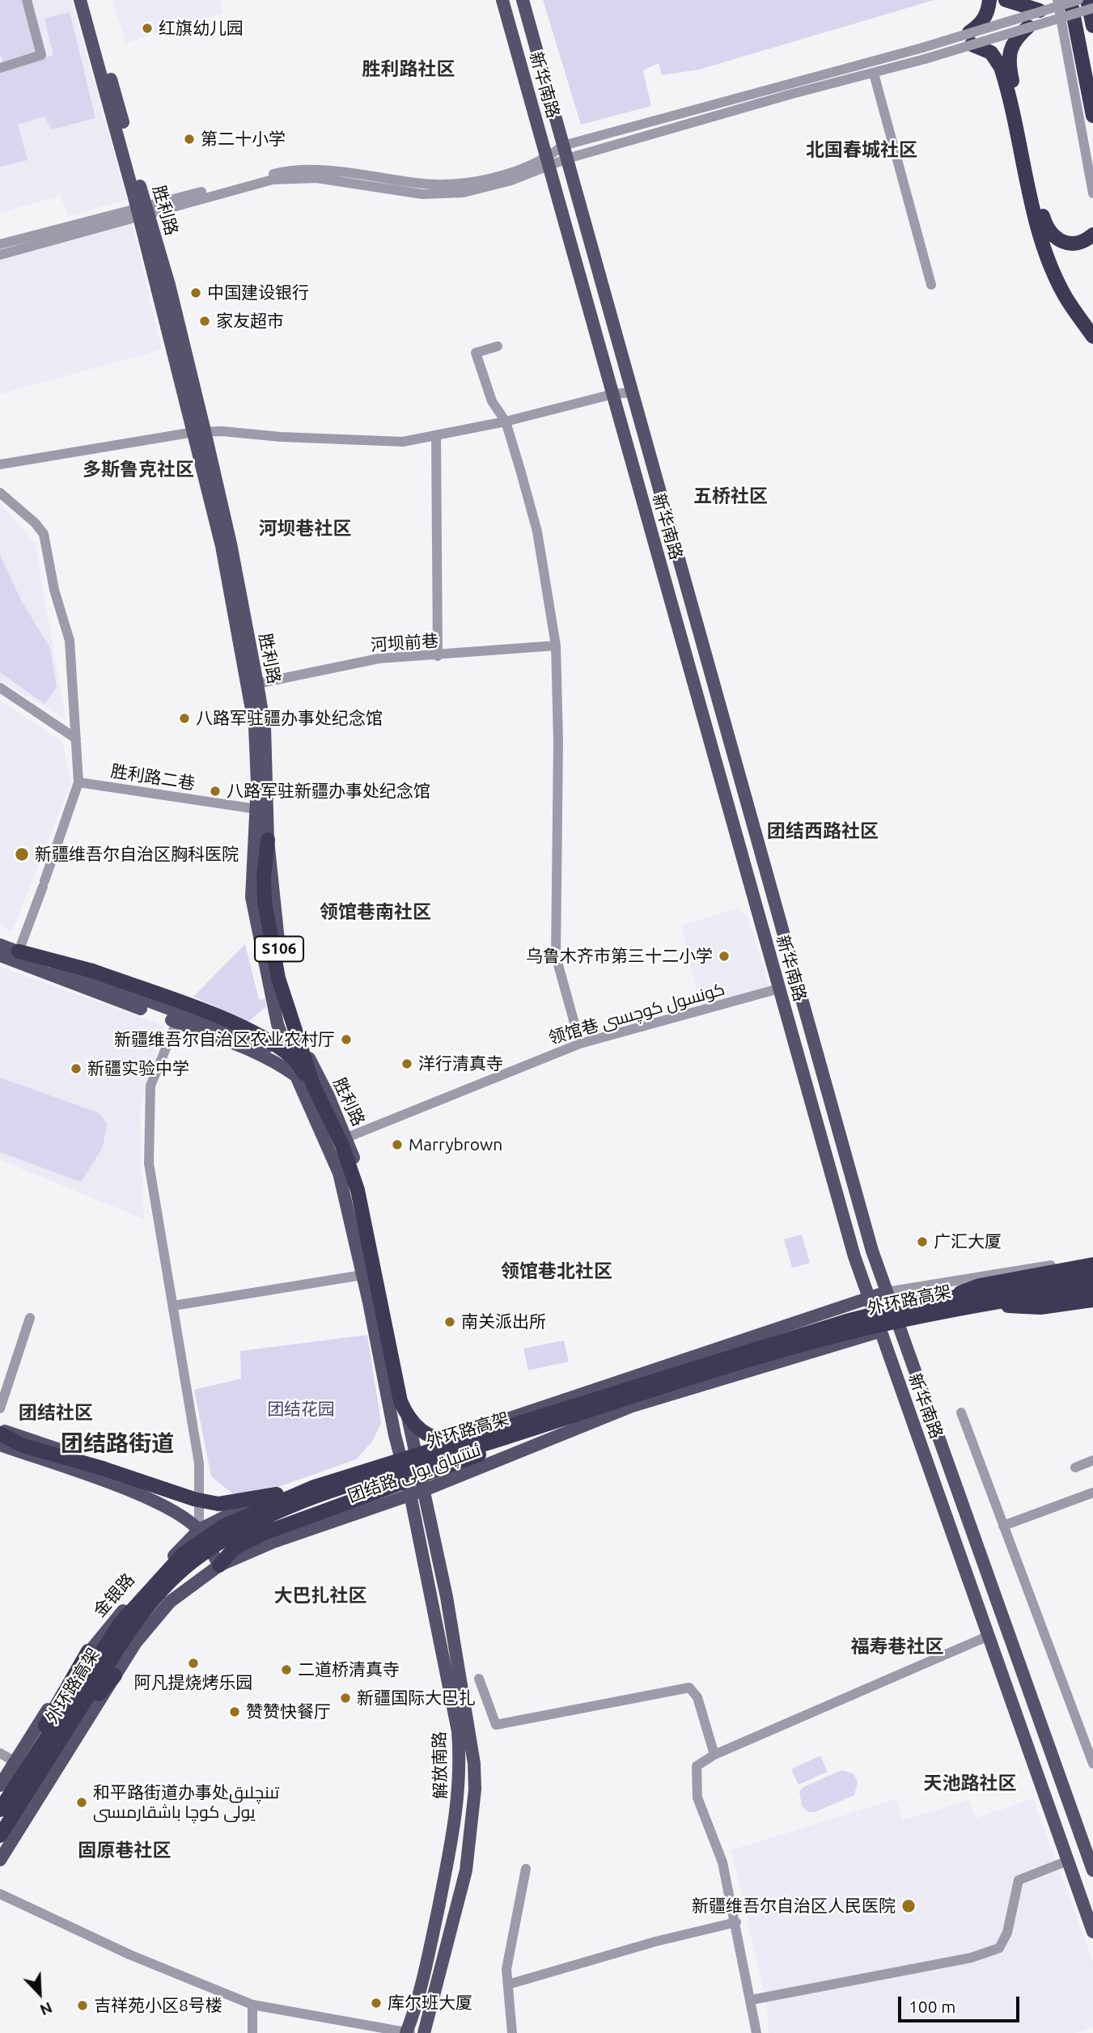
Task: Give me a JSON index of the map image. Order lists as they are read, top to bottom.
{
  "streets": {
    "highway": ["外环路高架"],
    "main road": [
      "新华南路",
      "胜利路",
      "S106",
      "团结路 ئىتتىپاق يولى",
      "金银路",
      "解放南路"
    ],
    "street": ["河坝前巷", "胜利路二巷", "领馆巷 كونسول كوچىسى"]
  },
  "crossings": [
    ["新华南路", "领馆巷 كونسول كوچىسى"],
    ["新华南路", "团结路 ئىتتىپاق يولى"],
    ["胜利路", "河坝前巷"],
    ["胜利路", "S106"],
    ["胜利路", "领馆巷 كونسول كوچىسى"],
    ["胜利路", "团结路 ئىتتىپاق يولى"],
    ["胜利路二巷", "S106"],
    ["S106", "团结路 ئىتتىپاق يولى"],
    ["S106", "解放南路"],
    ["团结路 ئىتتىپاق يولى", "金银路"],
    ["团结路 ئىتتىپاق يولى", "解放南路"]
  ],
  "districts": [
    "胜利路社区",
    "北国春城社区",
    "多斯鲁克社区",
    "五桥社区",
    "河坝巷社区",
    "团结西路社区",
    "领馆巷南社区",
    "领馆巷北社区",
    "团结社区",
    "团结路街道",
    "大巴扎社区",
    "福寿巷社区",
    "天池路社区",
    "固原巷社区"
  ],
  "parks": ["团结花园"],
  "places": [
    "红旗幼儿园",
    "第二十小学",
    "中国建设银行",
    "家友超市",
    "八路军驻疆办事处纪念馆",
    "八路军驻新疆办事处纪念馆",
    "新疆维吾尔自治区胸科医院",
    "乌鲁木齐市第三十二小学",
    "新疆维吾尔自治区农业农村厅",
    "洋行清真寺",
    "新疆实验中学",
    "Marrybrown",
    "广汇大厦",
    "南关派出所",
    "阿凡提烧烤乐园",
    "二道桥清真寺",
    "新疆国际大巴扎",
    "赞赞快餐厅",
    "和平路街道办事处تىنچلىق يولى كوچا باشقارمىسى",
    "新疆维吾尔自治区人民医院",
    "库尔班大厦",
    "吉祥苑小区8号楼"
  ],
  "scale_bar": "100 m",
  "north": "bottom right"
}
